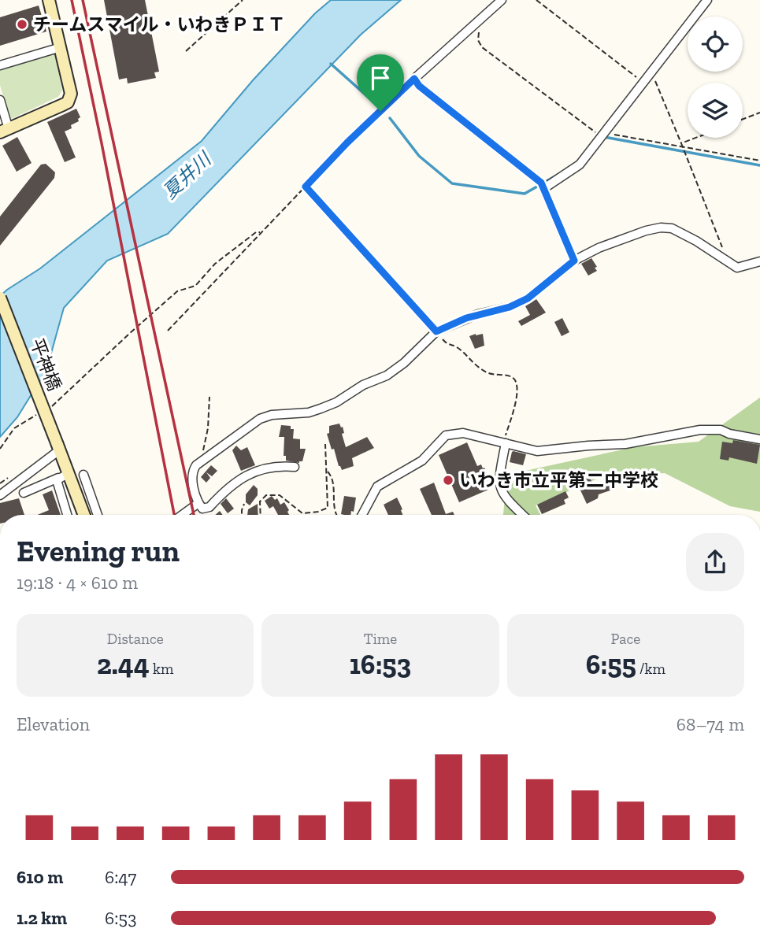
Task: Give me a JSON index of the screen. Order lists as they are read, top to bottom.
{
  "streets": {
    "street": ["平神橋"]
  },
  "water": ["夏井川"],
  "places": ["チームスマイル・いわきＰＩＴ", "いわき市立平第二中学校"],
  "page": {
    "heading": ["Evening run", "19:18 · 4 × 610 m"],
    "stats": [
      ["Distance", "2.44 km"],
      ["Time", "16:53"],
      ["Pace", "6:55 /km"]
    ],
    "chart": ["Elevation", "68–74 m"],
    "list": [
      {
        "name": "610 m",
        "note": "6:47"
      },
      {
        "name": "1.2 km",
        "note": "6:53"
      }
    ]
  }
}
